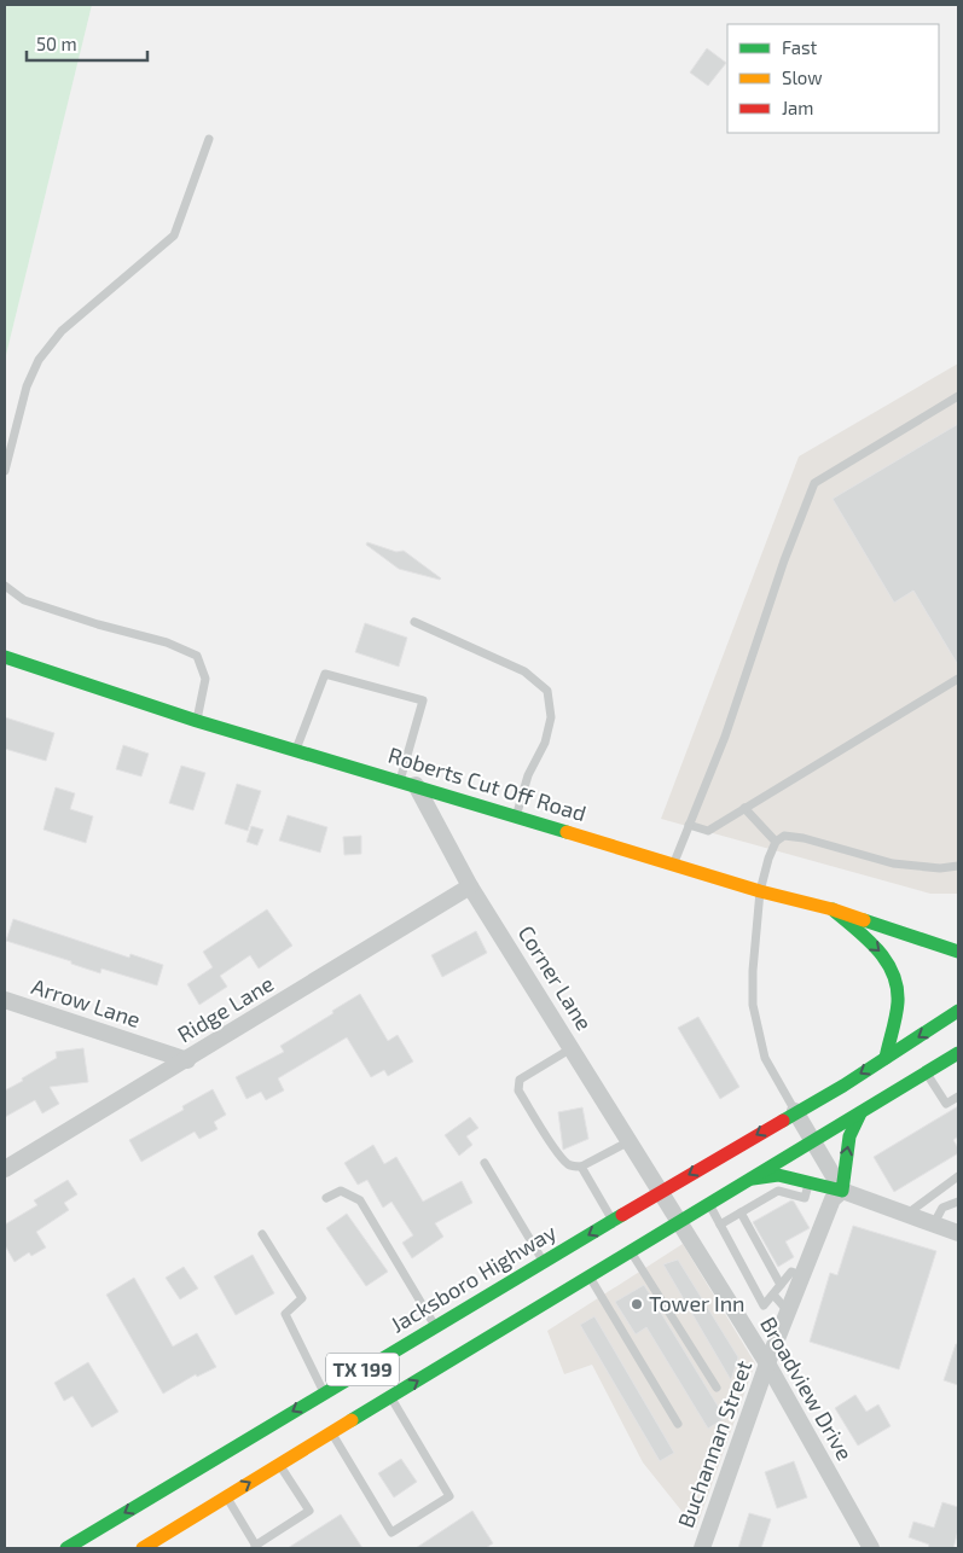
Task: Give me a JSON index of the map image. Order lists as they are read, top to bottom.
{
  "streets": {
    "main road": ["Roberts Cut Off Road", "Jacksboro Highway", "TX 199"],
    "street": [
      "Corner Lane",
      "Arrow Lane",
      "Ridge Lane",
      "Broadview Drive",
      "Buchannan Street"
    ]
  },
  "crossings": [
    ["Roberts Cut Off Road", "Corner Lane"],
    ["Corner Lane", "Ridge Lane"],
    ["Corner Lane", "Jacksboro Highway"],
    ["Corner Lane", "Broadview Drive"],
    ["Arrow Lane", "Ridge Lane"],
    ["Jacksboro Highway", "TX 199"],
    ["Jacksboro Highway", "Broadview Drive"],
    ["TX 199", "Broadview Drive"],
    ["Broadview Drive", "Buchannan Street"]
  ],
  "places": ["Tower Inn"],
  "legend": ["Fast", "Slow", "Jam"],
  "scale_bar": "50 m"
}
